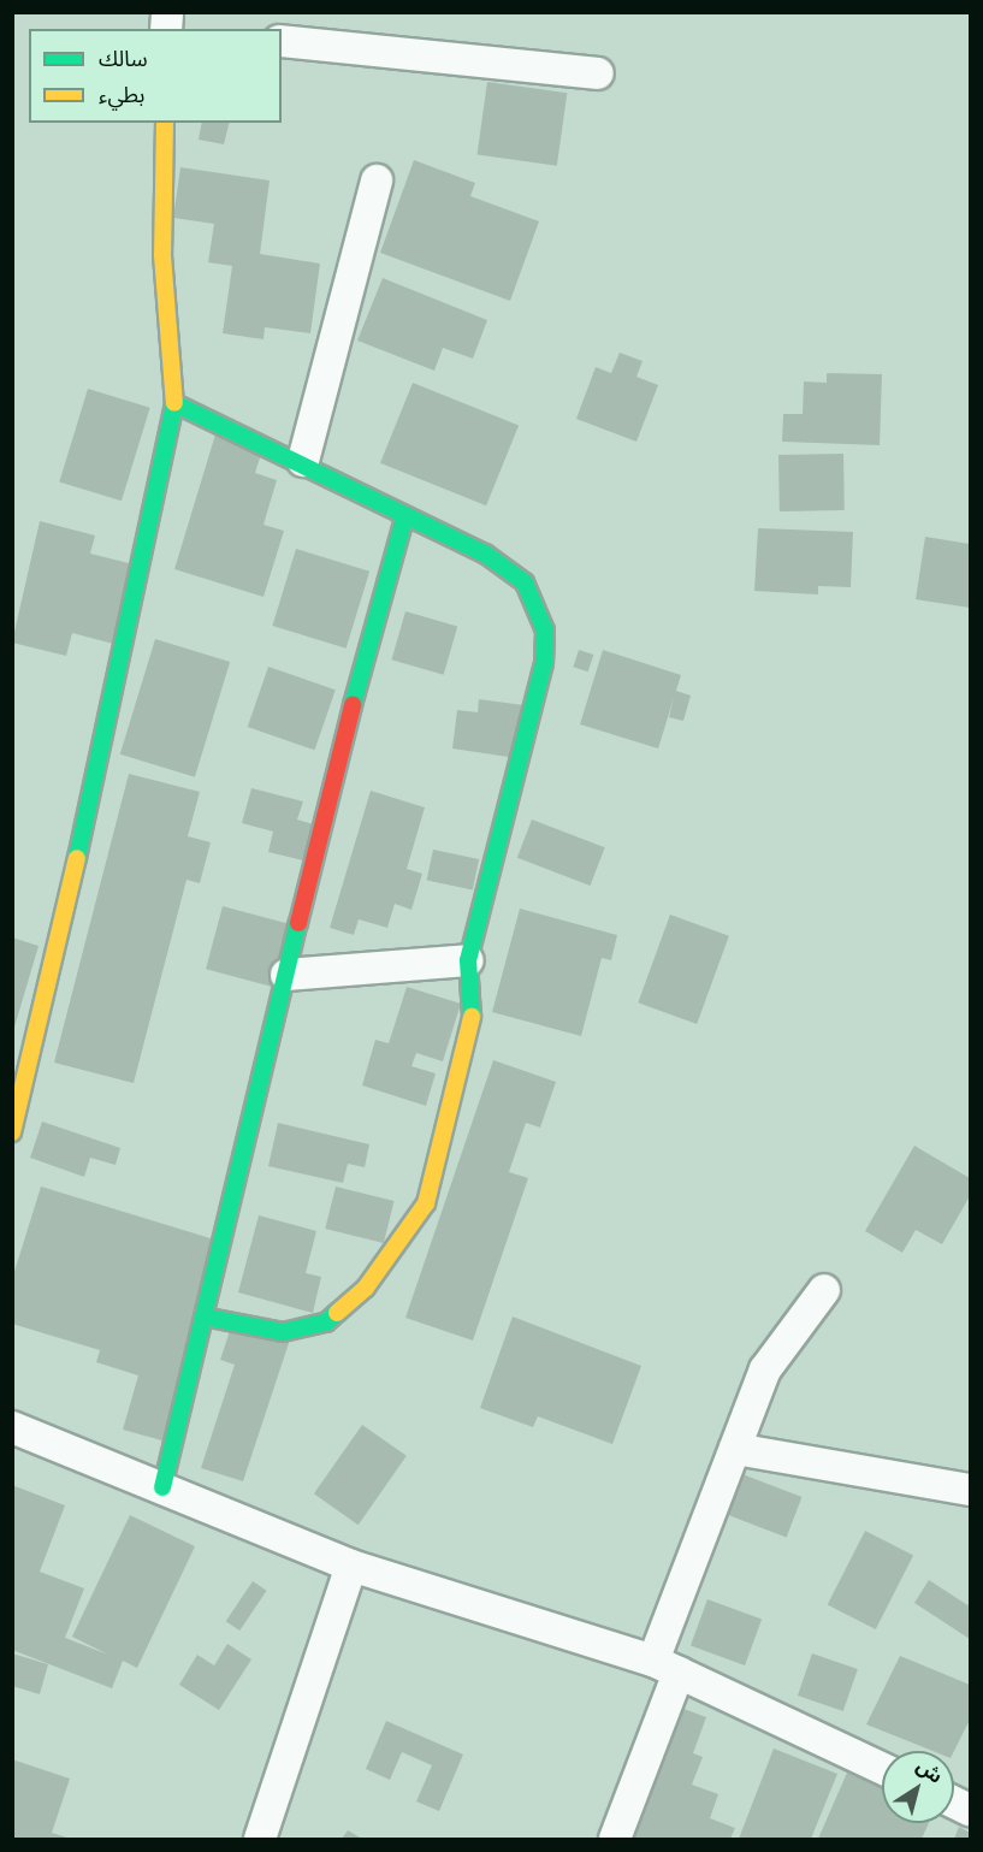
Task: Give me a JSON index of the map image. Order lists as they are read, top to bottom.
{
  "legend": ["سالك", "بطيء"],
  "north": "top right"
}
